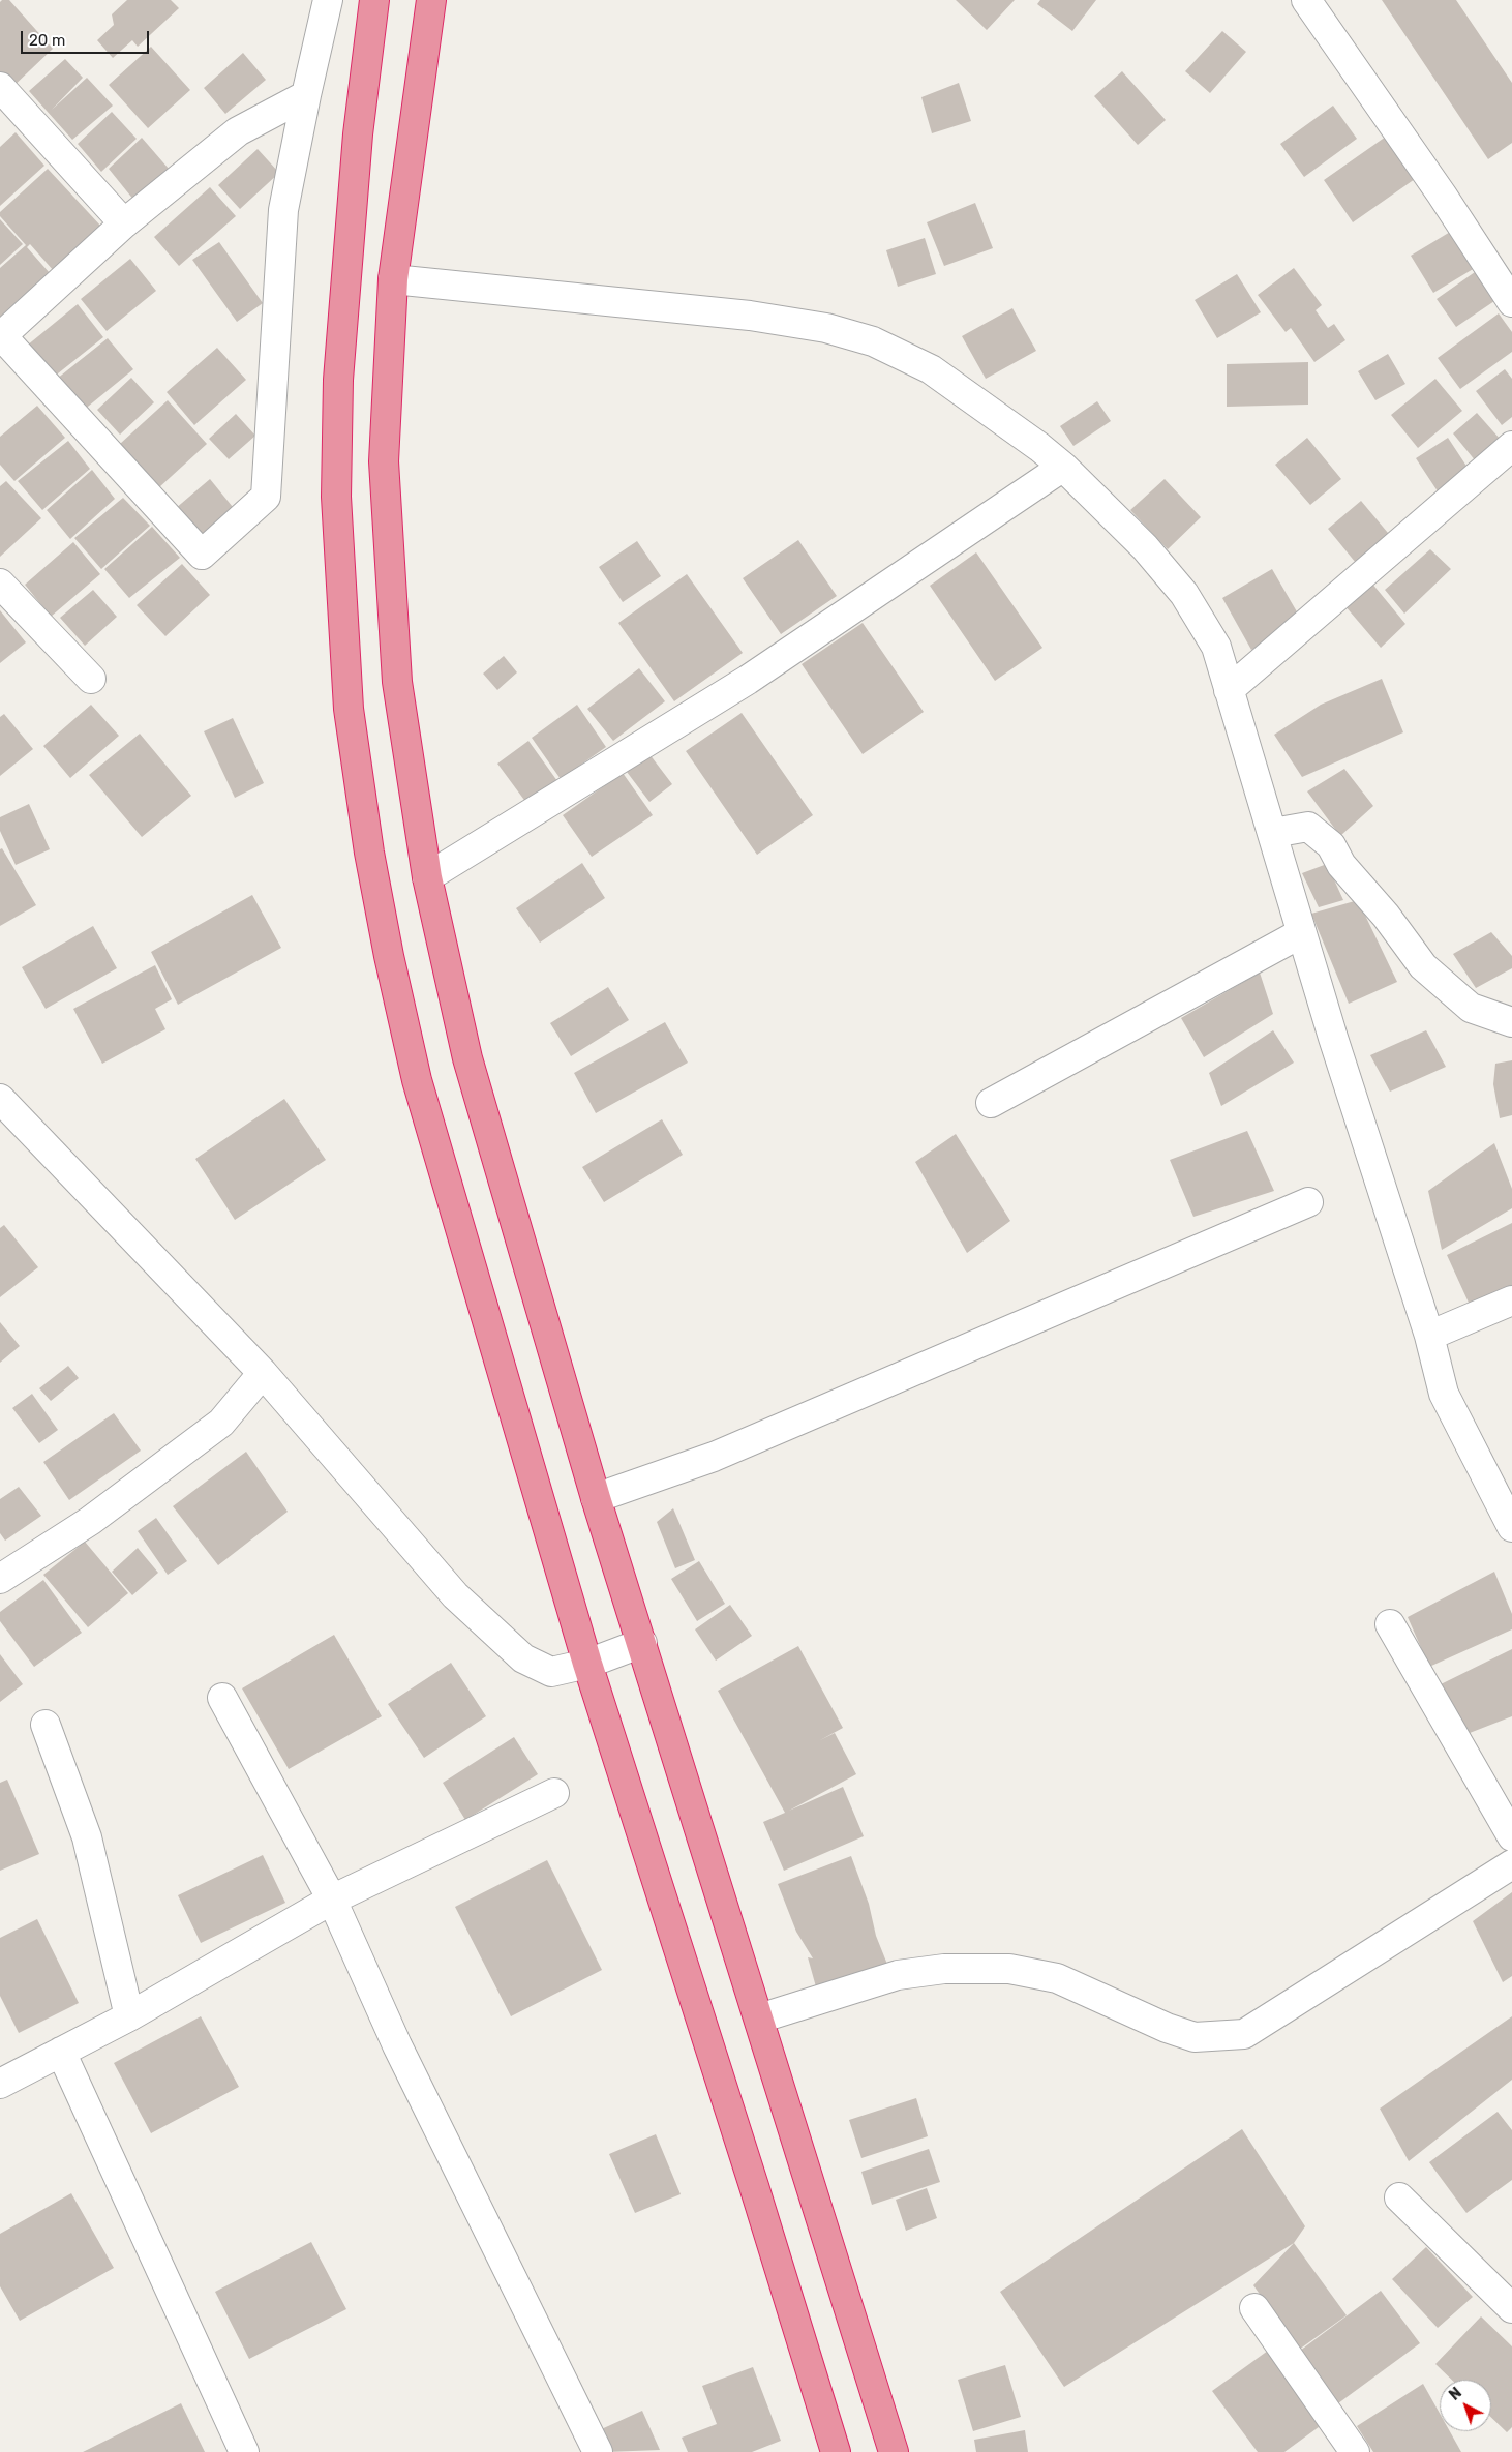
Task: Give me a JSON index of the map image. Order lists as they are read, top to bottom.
{
  "scale_bar": "20 m",
  "north": "top left"
}
